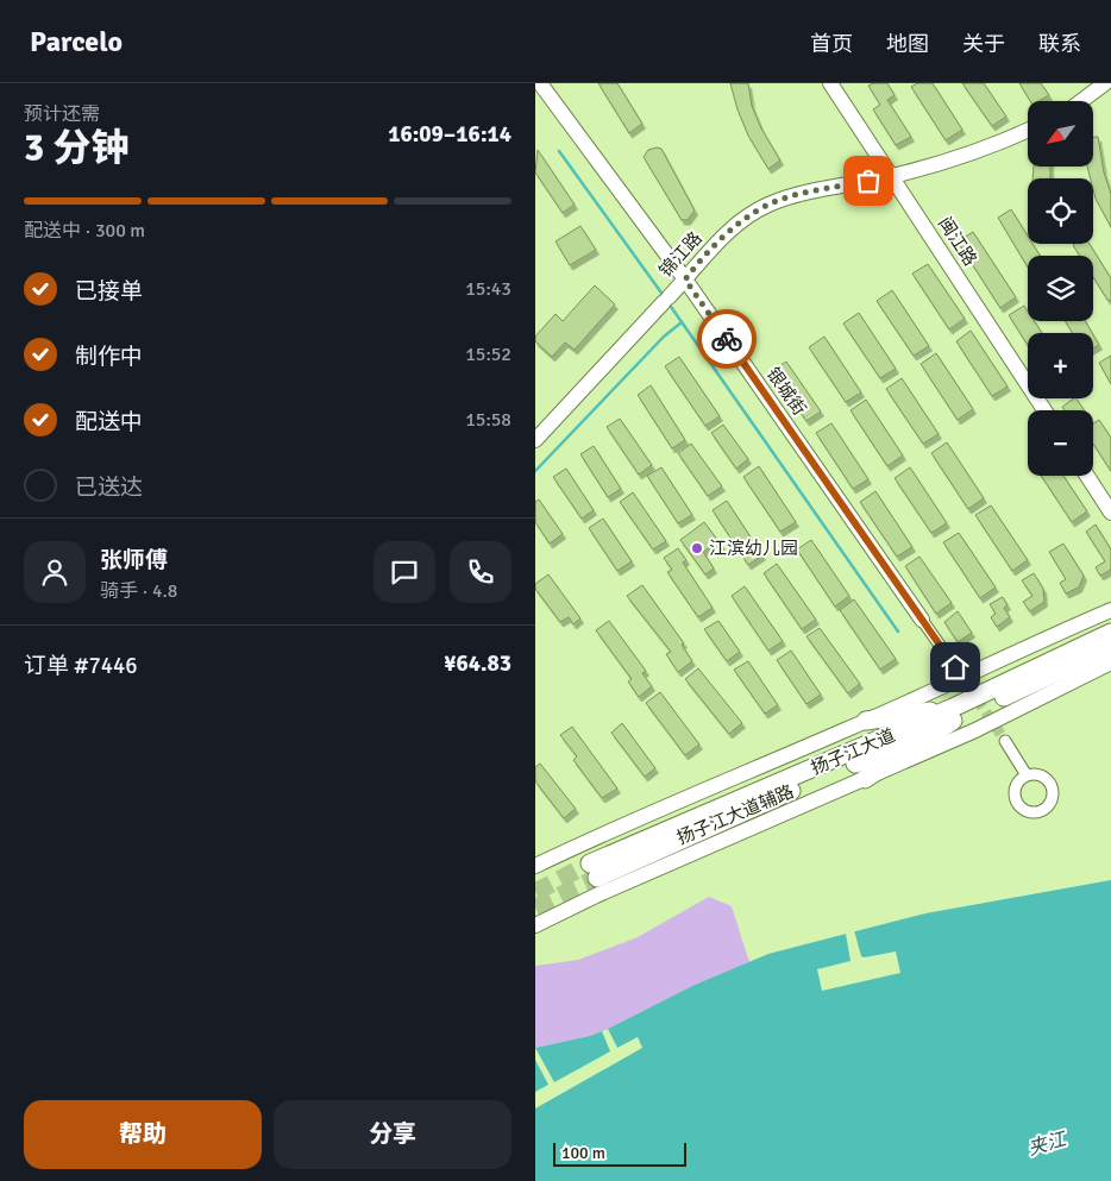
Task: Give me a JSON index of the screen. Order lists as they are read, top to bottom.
{
  "streets": {
    "highway": ["扬子江大道"],
    "street": [
      "闽江路",
      "锦江路",
      "银城街",
      "扬子江大道辅路"
    ]
  },
  "crossings": [
    ["闽江路", "锦江路"],
    ["锦江路", "银城街"]
  ],
  "water": ["夹江"],
  "places": ["江滨幼儿园"],
  "scale_bar": "100 m",
  "north": "bottom left",
  "page": {
    "header": "Parcelo",
    "nav": [
      "首页",
      "地图",
      "关于",
      "联系"
    ],
    "heading": ["3 分钟", "预计还需", "16:09–16:14"],
    "panel": [
      "张师傅",
      "骑手 · 4.8",
      "订单 #7446",
      "¥64.83"
    ],
    "map_buttons": ["+", "−"],
    "bar": "配送中 · 300 m",
    "list": [
      ["已接单", "15:43"],
      ["制作中", "15:52"],
      ["配送中", "15:58"],
      "已送达"
    ],
    "buttons": ["帮助", "分享"],
    "scale": "100 m"
  }
}
